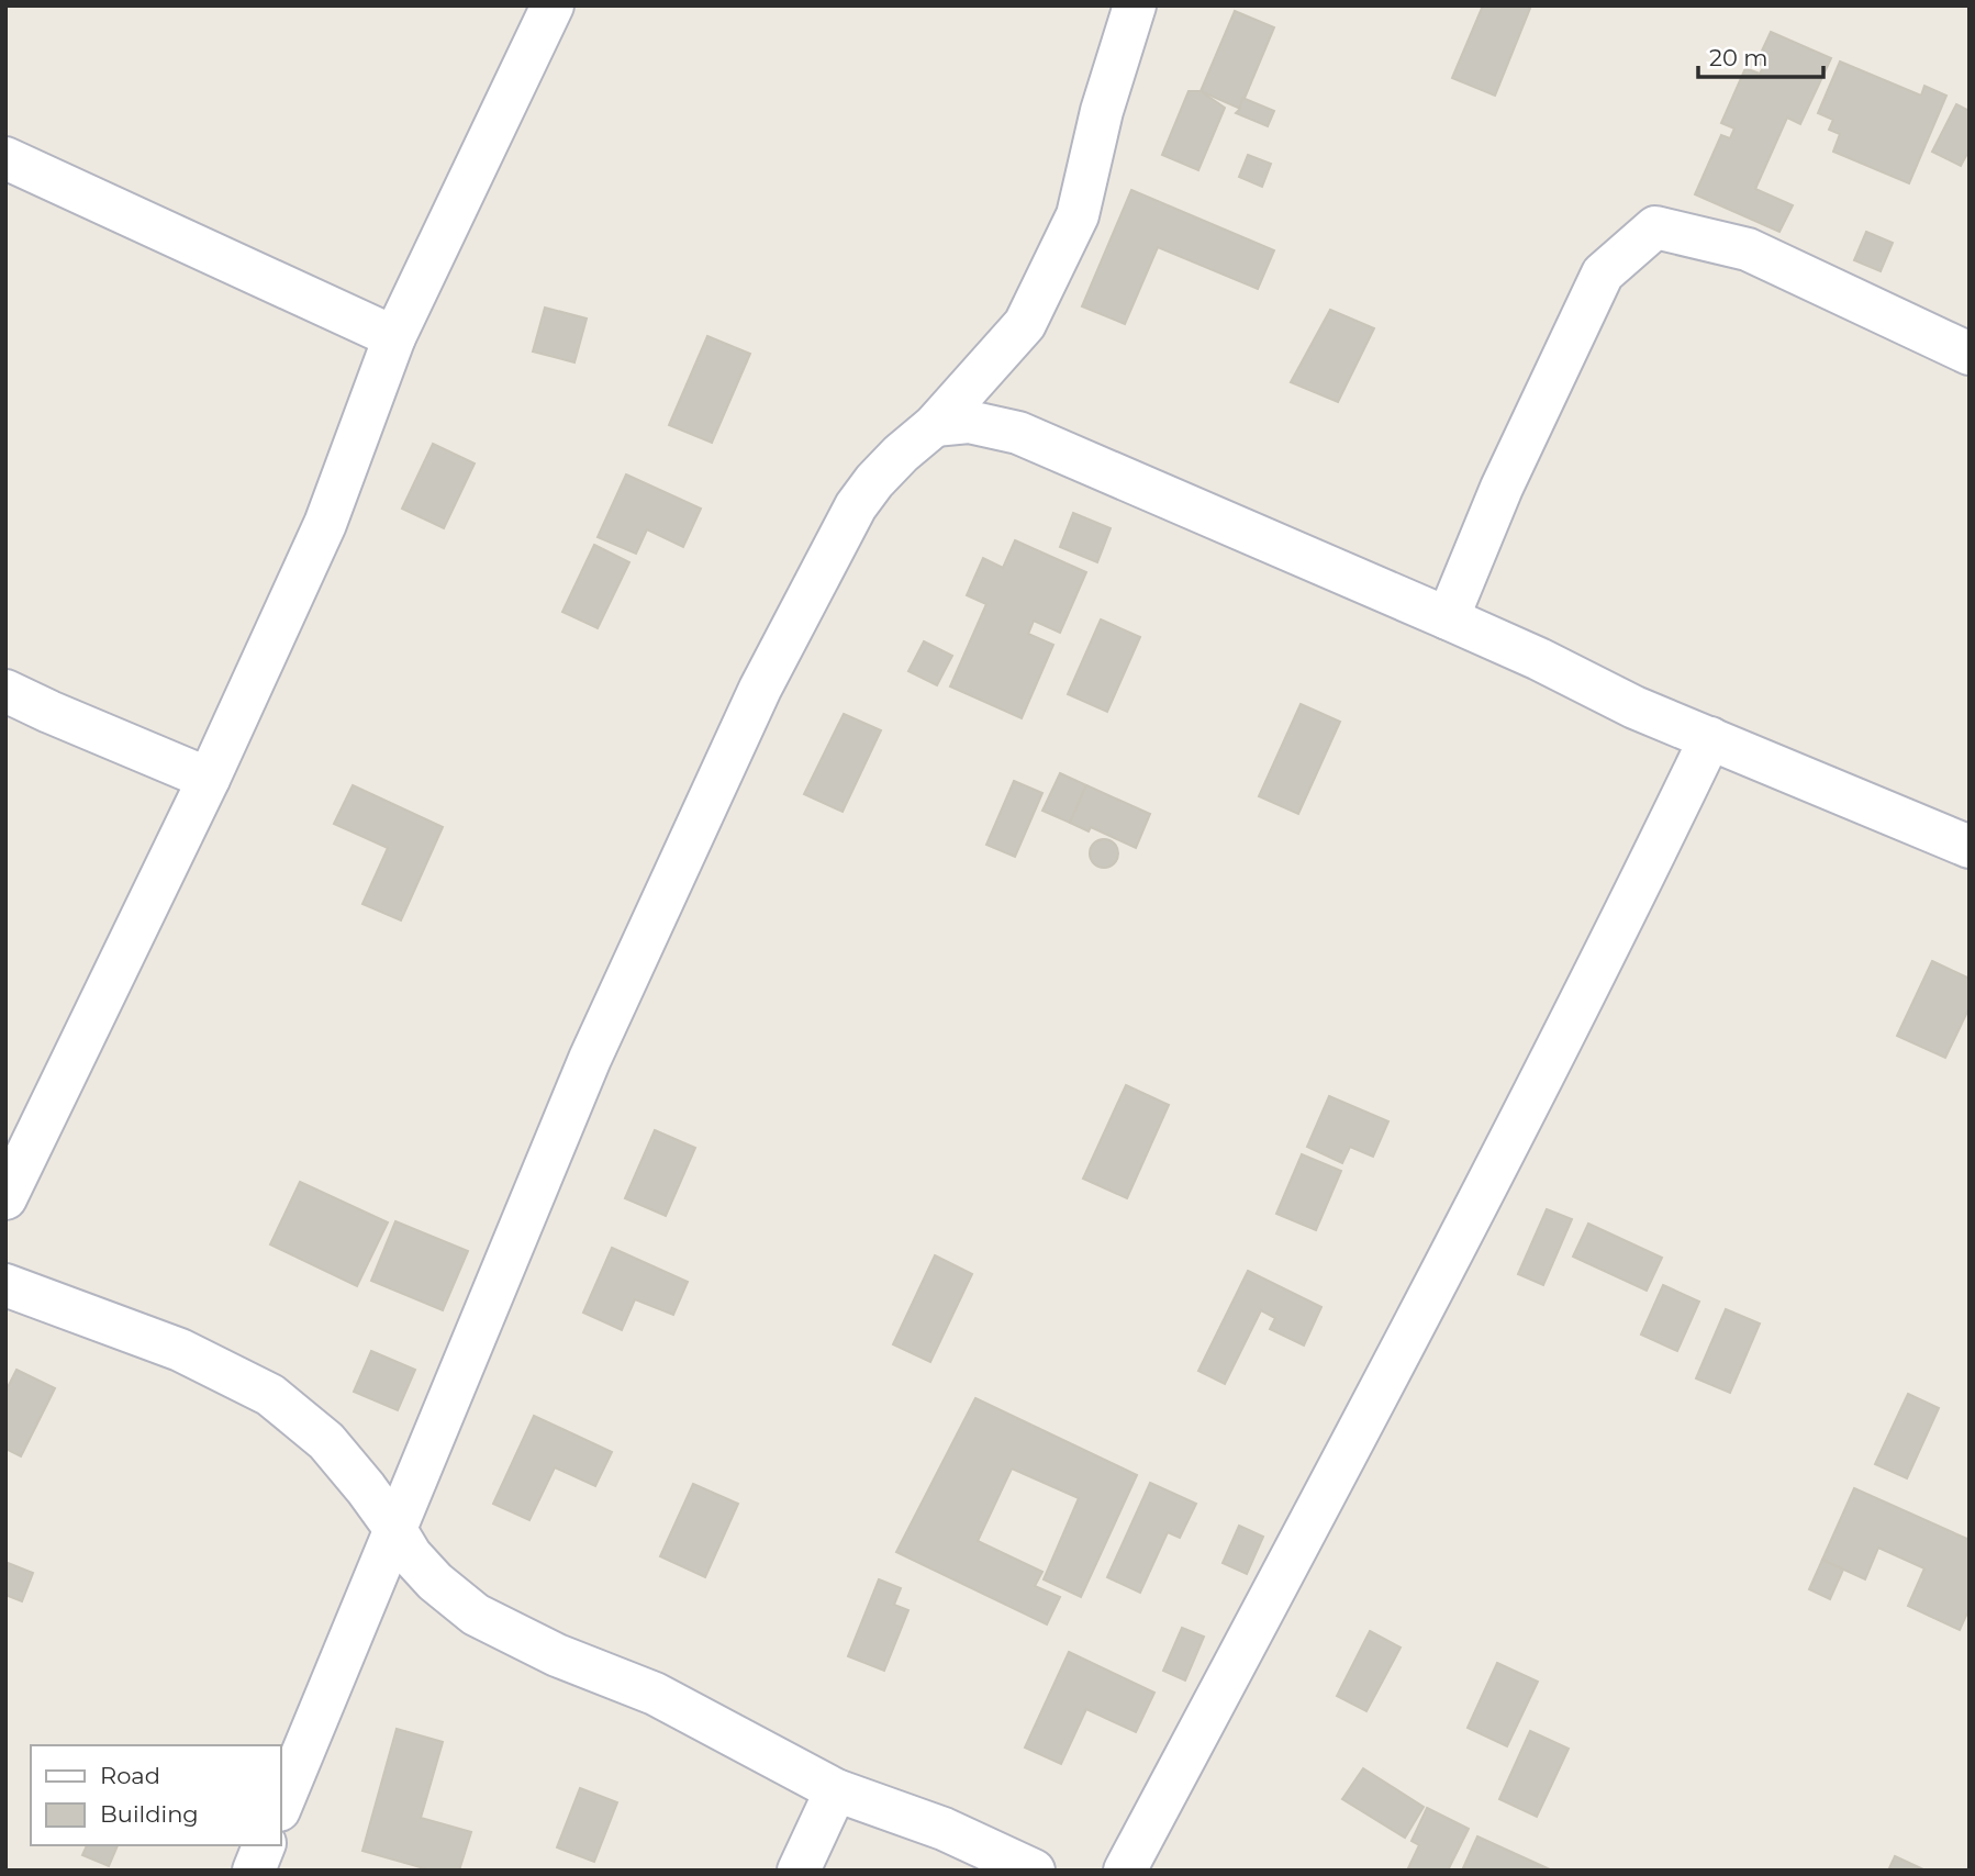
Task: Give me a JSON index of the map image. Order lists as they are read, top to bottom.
{
  "legend": ["Road", "Building"],
  "scale_bar": "20 m"
}
